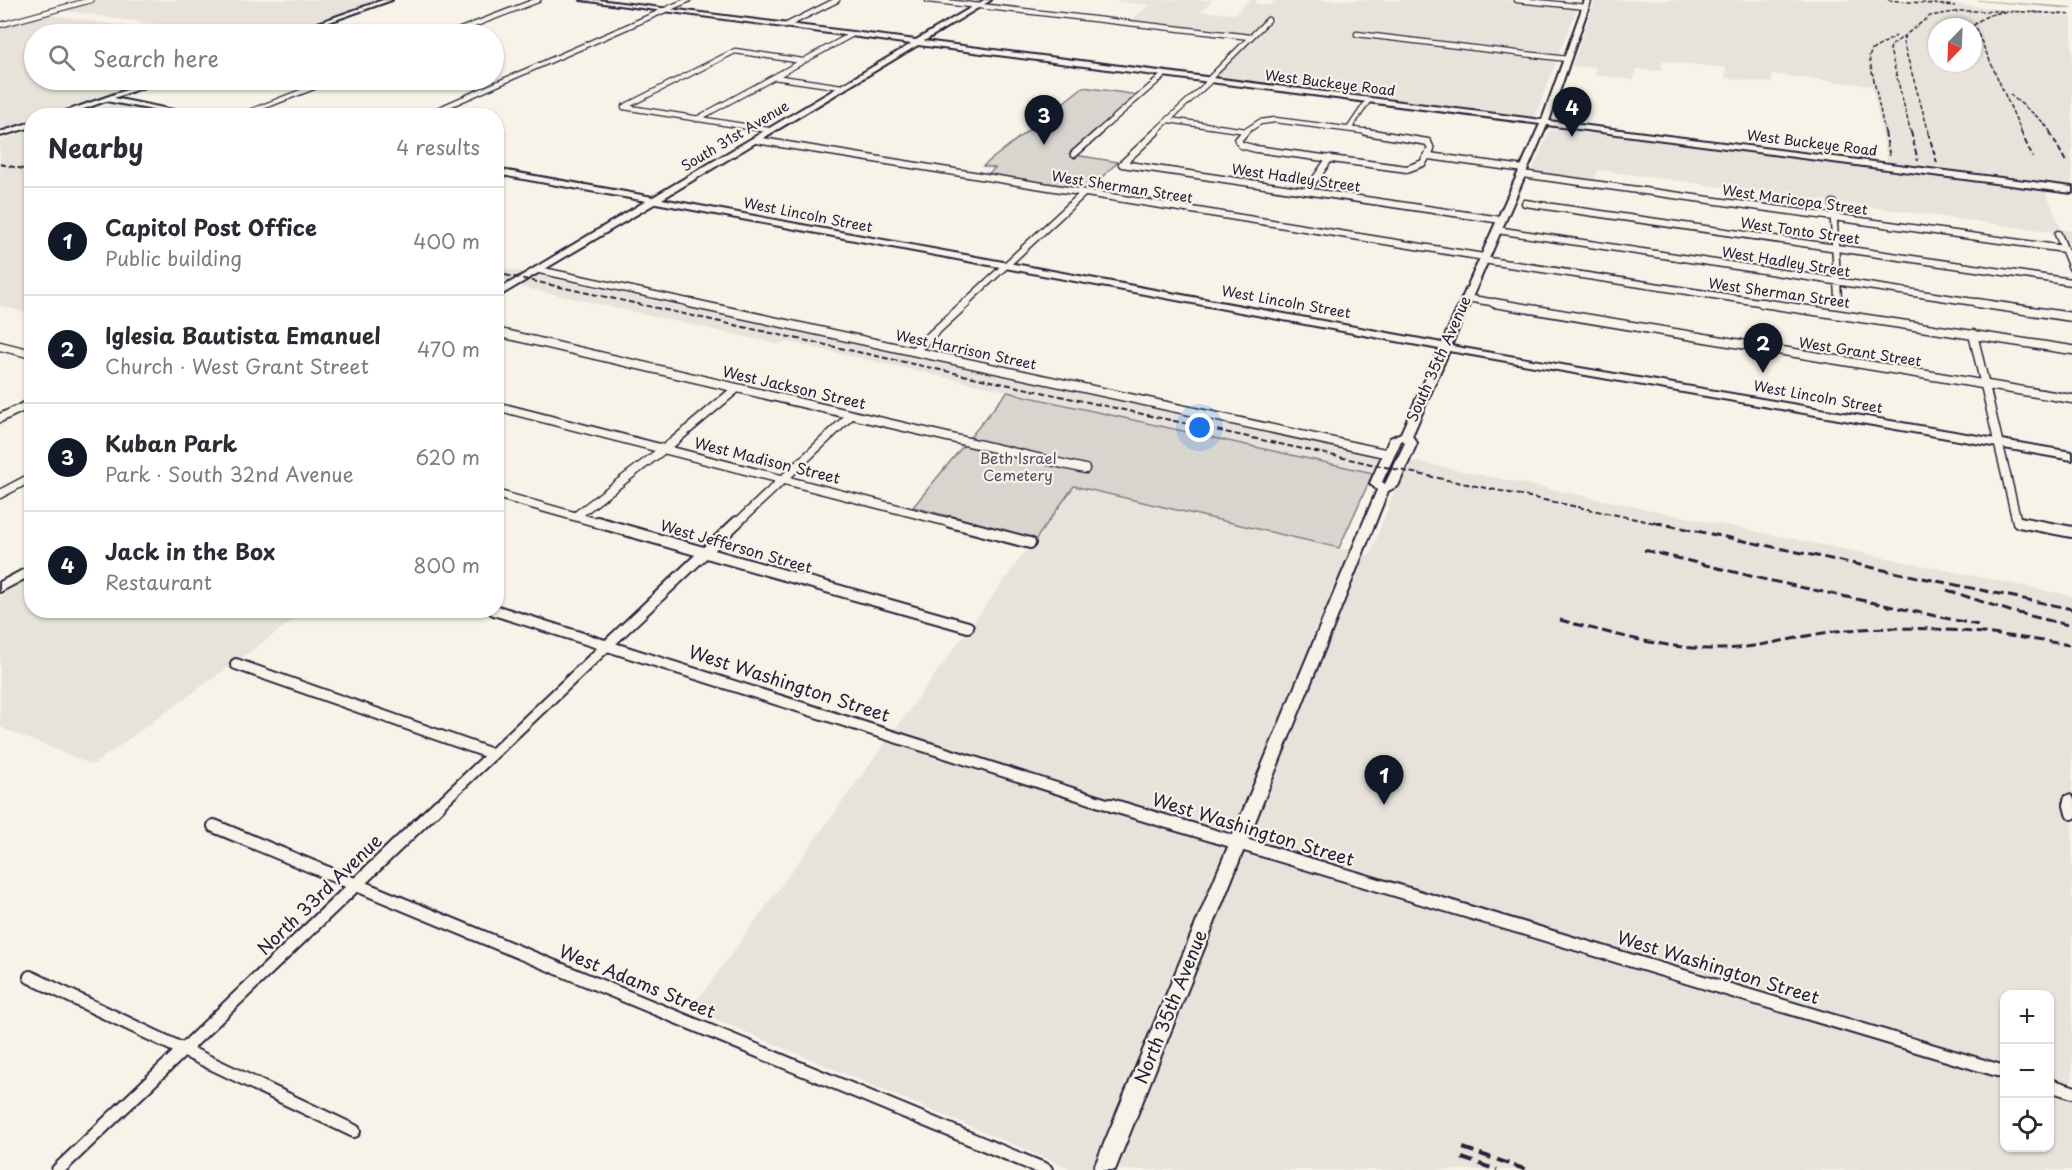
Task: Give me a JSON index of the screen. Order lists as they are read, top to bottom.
{
  "streets": {
    "main road": [
      "West Buckeye Road",
      "South 31st Avenue",
      "West Lincoln Street",
      "South 35th Avenue",
      "North 35th Avenue"
    ],
    "street": [
      "West Hadley Street",
      "West Sherman Street",
      "West Maricopa Street",
      "West Tonto Street",
      "West Harrison Street",
      "West Grant Street",
      "West Jackson Street",
      "West Madison Street",
      "West Jefferson Street",
      "West Washington Street",
      "North 33rd Avenue",
      "West Adams Street"
    ]
  },
  "crossings": [
    ["West Buckeye Road", "South 31st Avenue"],
    ["West Buckeye Road", "South 35th Avenue"],
    ["South 31st Avenue", "West Sherman Street"],
    ["South 31st Avenue", "West Lincoln Street"],
    ["South 31st Avenue", "West Harrison Street"],
    ["West Hadley Street", "South 35th Avenue"],
    ["West Sherman Street", "South 35th Avenue"],
    ["West Maricopa Street", "South 35th Avenue"],
    ["West Lincoln Street", "South 35th Avenue"],
    ["West Grant Street", "South 35th Avenue"],
    ["South 35th Avenue", "West Washington Street"],
    ["South 35th Avenue", "North 35th Avenue"],
    ["West Jackson Street", "North 33rd Avenue"],
    ["West Madison Street", "North 33rd Avenue"],
    ["West Jefferson Street", "North 33rd Avenue"],
    ["West Washington Street", "North 33rd Avenue"],
    ["West Washington Street", "North 35th Avenue"],
    ["North 33rd Avenue", "West Adams Street"]
  ],
  "parks": ["Beth Israel Cemetery"],
  "north": "bottom left",
  "page": {
    "search": "Search here",
    "pins": [
      "4",
      "3",
      "2",
      "1"
    ],
    "heading": ["Nearby", "4 results"],
    "list": [
      {
        "mark": "1",
        "name": "Capitol Post Office",
        "note": "Public building",
        "value": "400 m"
      },
      {
        "mark": "2",
        "name": "Iglesia Bautista Emanuel",
        "note": "Church · West Grant Street",
        "value": "470 m"
      },
      {
        "mark": "3",
        "name": "Kuban Park",
        "note": "Park · South 32nd Avenue",
        "value": "620 m"
      },
      {
        "mark": "4",
        "name": "Jack in the Box",
        "note": "Restaurant",
        "value": "800 m"
      }
    ],
    "map_buttons": ["+", "−"]
  }
}
